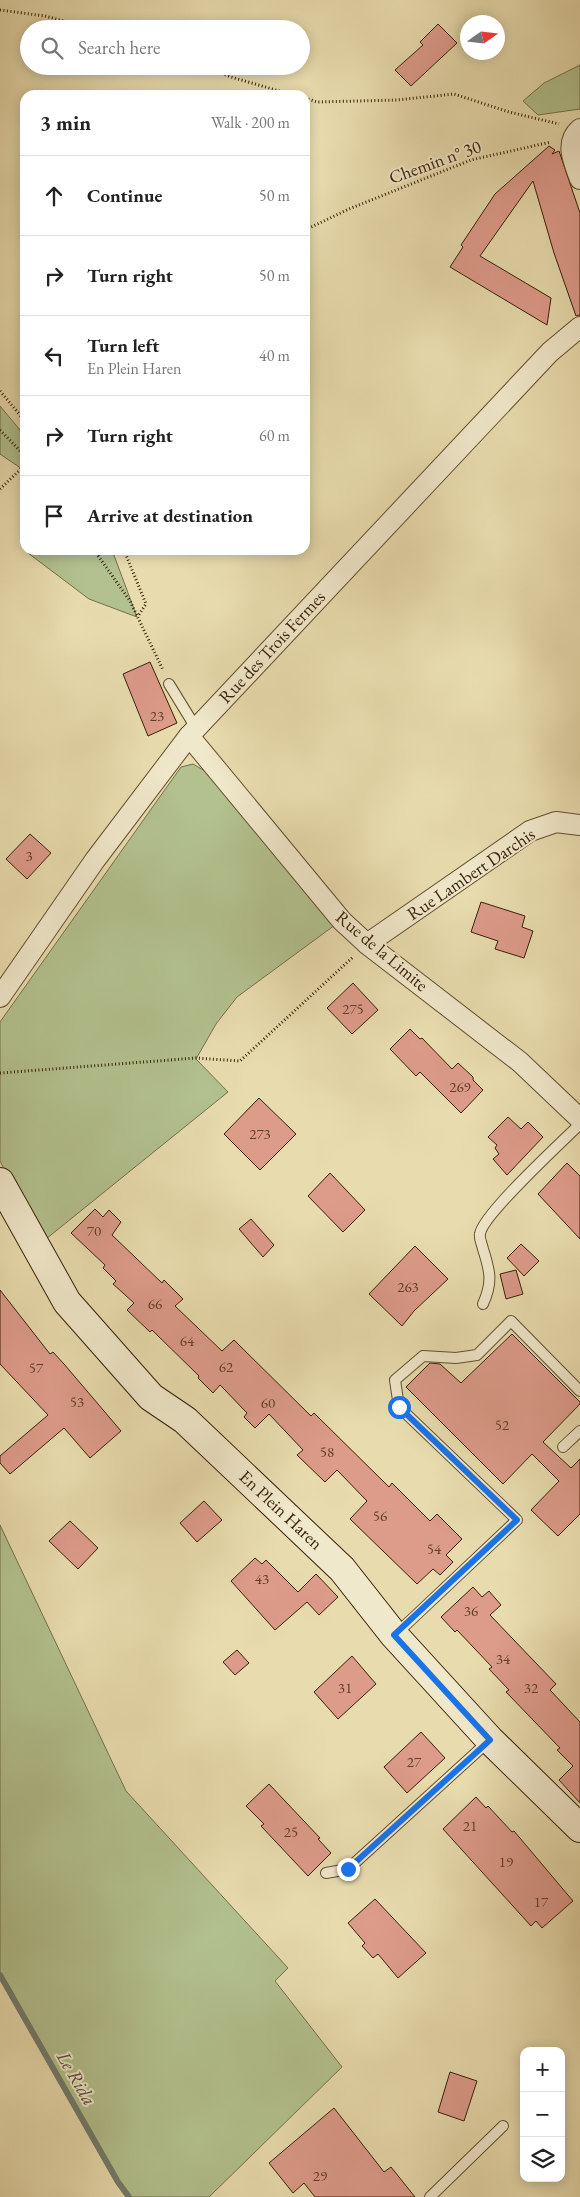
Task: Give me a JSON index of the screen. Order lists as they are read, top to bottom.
{
  "streets": {
    "street": [
      "Rue des Trois Fermes",
      "Rue Lambert Darchis",
      "Rue de la Limite",
      "En Plein Haren"
    ],
    "path": ["Chemin n° 30"]
  },
  "crossings": [
    ["Rue des Trois Fermes", "Rue de la Limite"],
    ["Rue Lambert Darchis", "Rue de la Limite"]
  ],
  "water": ["Le Rida"],
  "house_numbers": [
    "23",
    "3",
    "275",
    "269",
    "273",
    "70",
    "263",
    "66",
    "64",
    "62",
    "57",
    "53",
    "60",
    "52",
    "58",
    "56",
    "54",
    "43",
    "36",
    "34",
    "31",
    "32",
    "27",
    "21",
    "25",
    "19",
    "17",
    "29"
  ],
  "north": "right",
  "page": {
    "search": "Search here",
    "heading": ["3 min", "Walk · 200 m"],
    "list": [
      ["Continue", "50 m"],
      ["Turn right", "50 m"],
      ["Turn left", "En Plein Haren", "40 m"],
      ["Turn right", "60 m"],
      "Arrive at destination"
    ],
    "map_buttons": ["+", "−"]
  }
}
